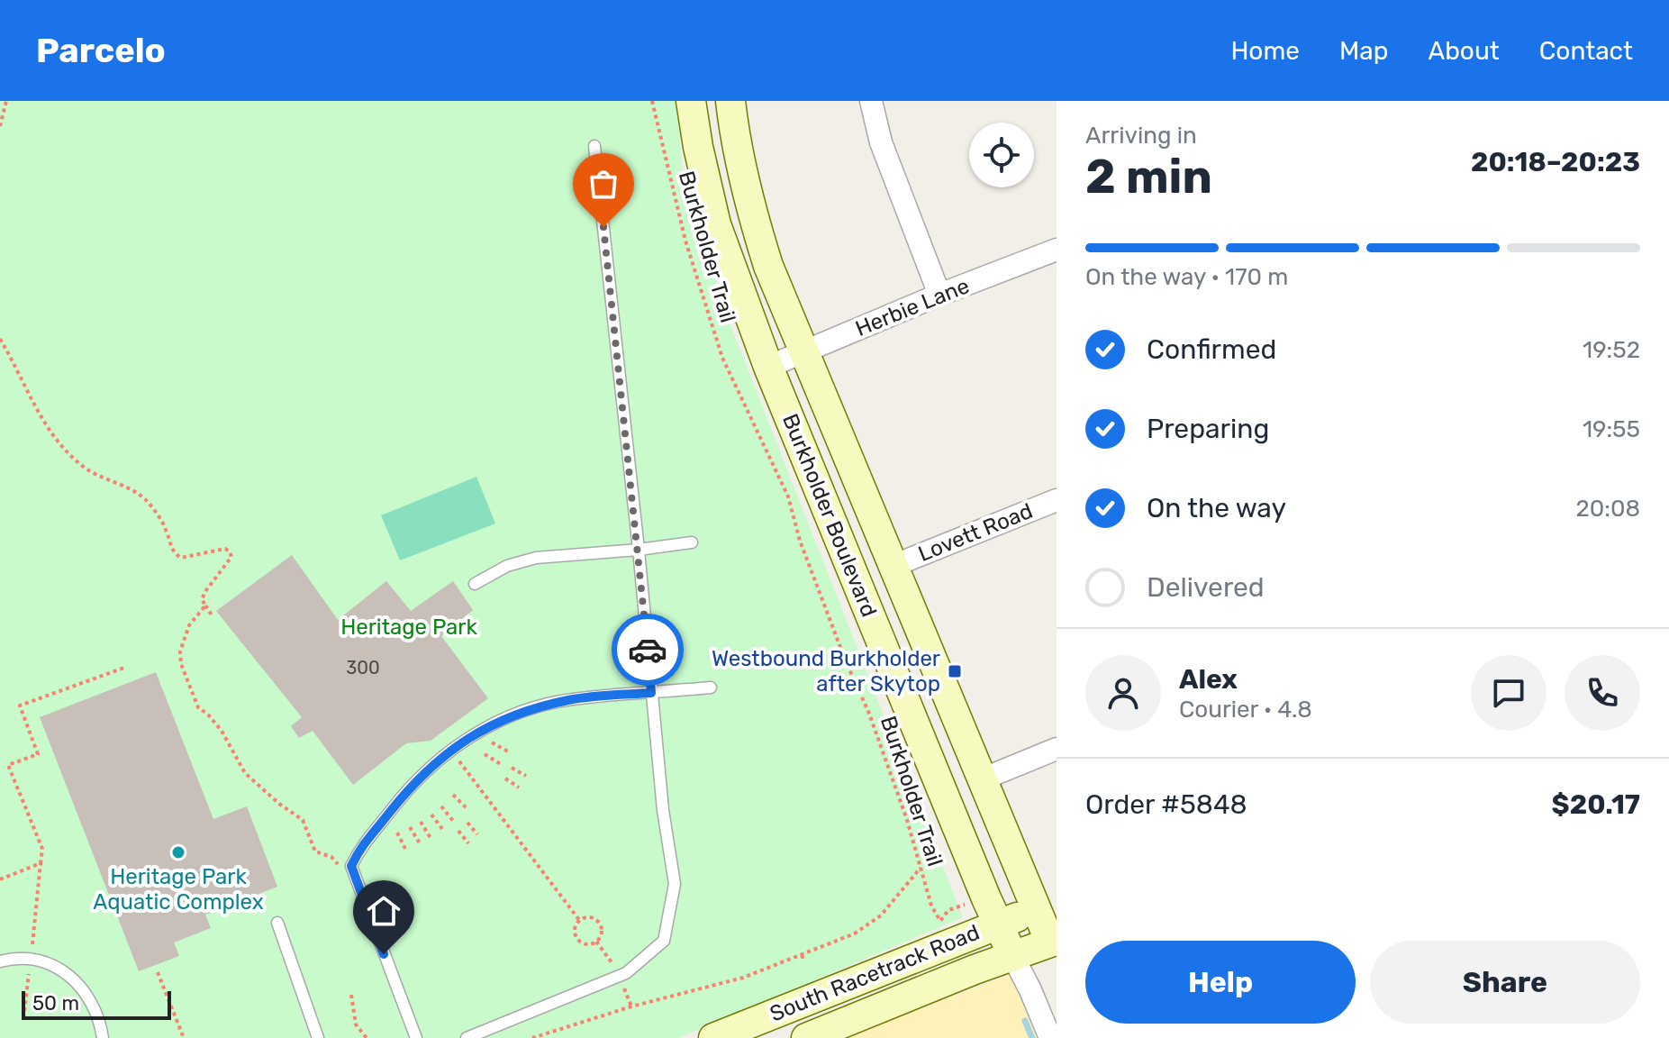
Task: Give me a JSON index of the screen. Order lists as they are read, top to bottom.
{
  "streets": {
    "main road": ["Burkholder Boulevard", "South Racetrack Road"],
    "street": ["Herbie Lane", "Lovett Road"],
    "path": ["Burkholder Trail"]
  },
  "crossings": [
    ["Burkholder Trail", "Burkholder Boulevard"],
    ["Herbie Lane", "Burkholder Boulevard"],
    ["Burkholder Boulevard", "Lovett Road"],
    ["Burkholder Boulevard", "South Racetrack Road"]
  ],
  "parks": ["Heritage Park"],
  "places": {
    "transit": ["Westbound Burkholder after Skytop"],
    "other": ["Heritage Park Aquatic Complex"]
  },
  "house_numbers": ["300"],
  "scale_bar": "50 m",
  "page": {
    "header": "Parcelo",
    "nav": [
      "Home",
      "Map",
      "About",
      "Contact"
    ],
    "heading": ["2 min", "Arriving in", "20:18–20:23"],
    "panel": [
      "Alex",
      "Courier · 4.8",
      "Order #5848",
      "$20.17"
    ],
    "bar": "On the way · 170 m",
    "list": [
      ["Confirmed", "19:52"],
      ["Preparing", "19:55"],
      ["On the way", "20:08"],
      "Delivered"
    ],
    "buttons": ["Help", "Share"],
    "scale": "50 m"
  }
}
